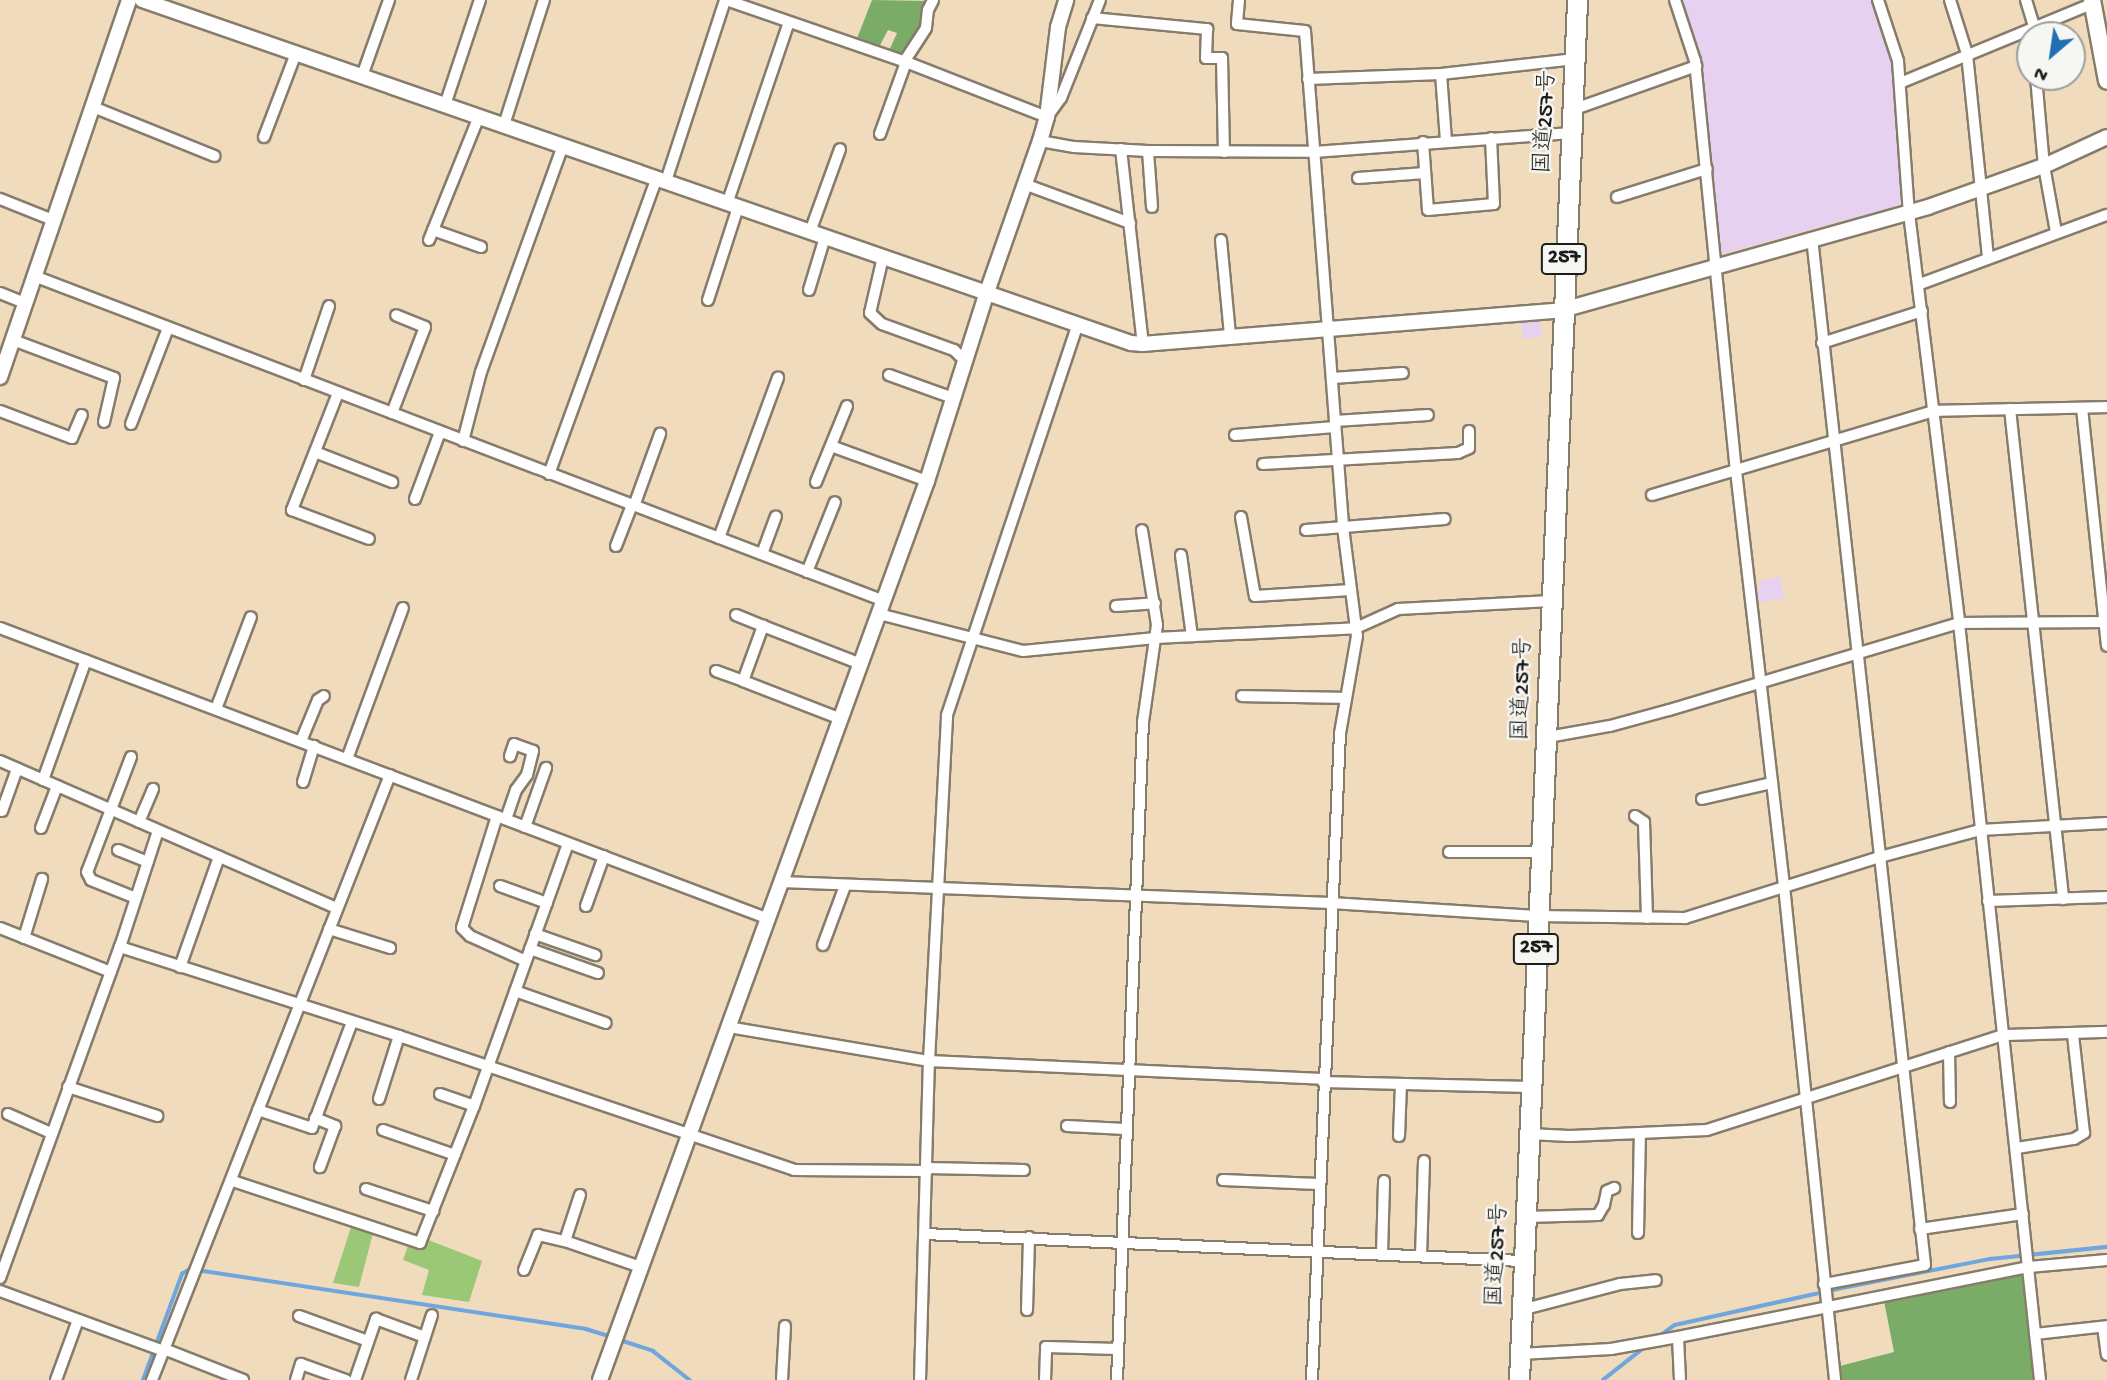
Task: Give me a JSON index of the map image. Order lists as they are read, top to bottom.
{
  "streets": {
    "highway": ["国道257号", "257"]
  },
  "north": "bottom left"
}
